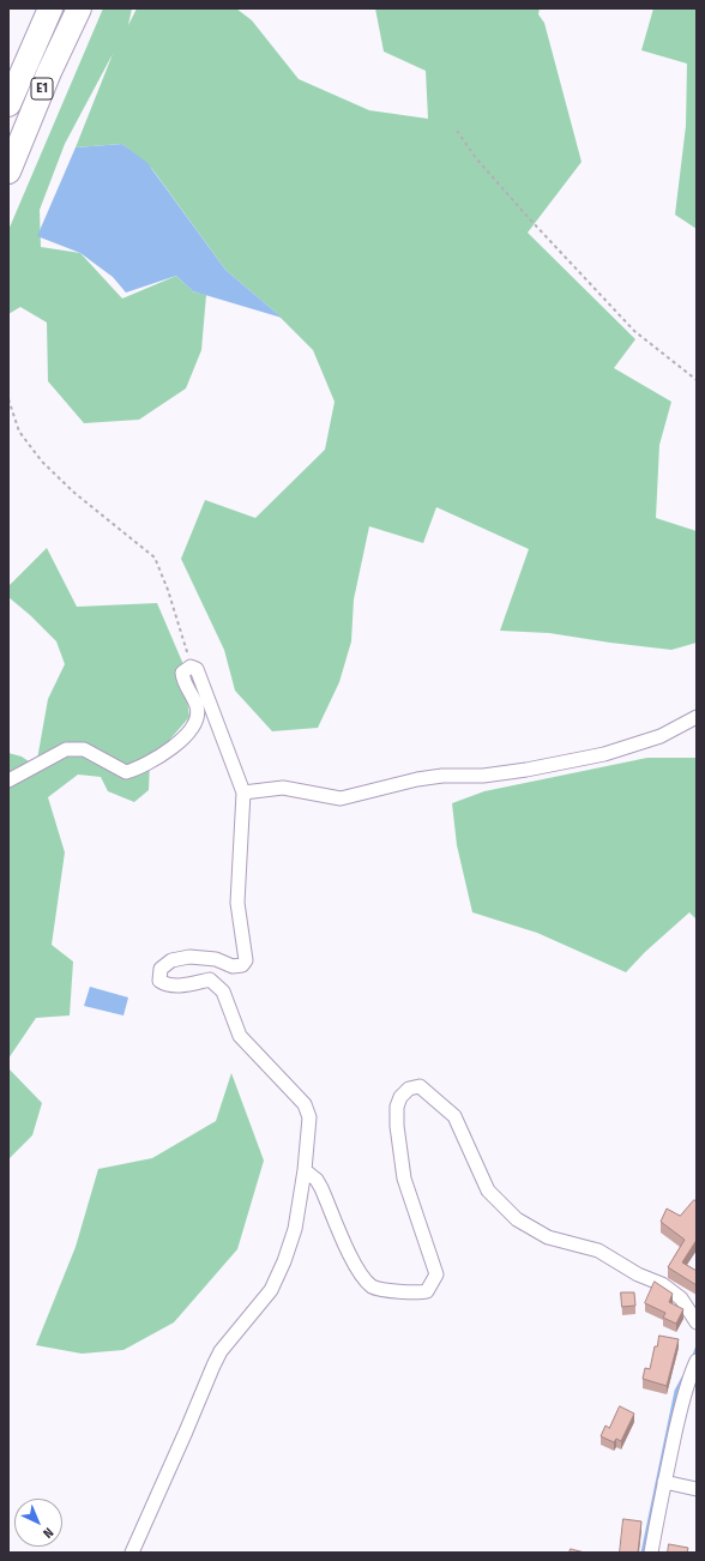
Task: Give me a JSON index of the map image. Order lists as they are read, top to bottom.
{
  "streets": {
    "highway": ["E1"]
  },
  "north": "bottom right"
}
